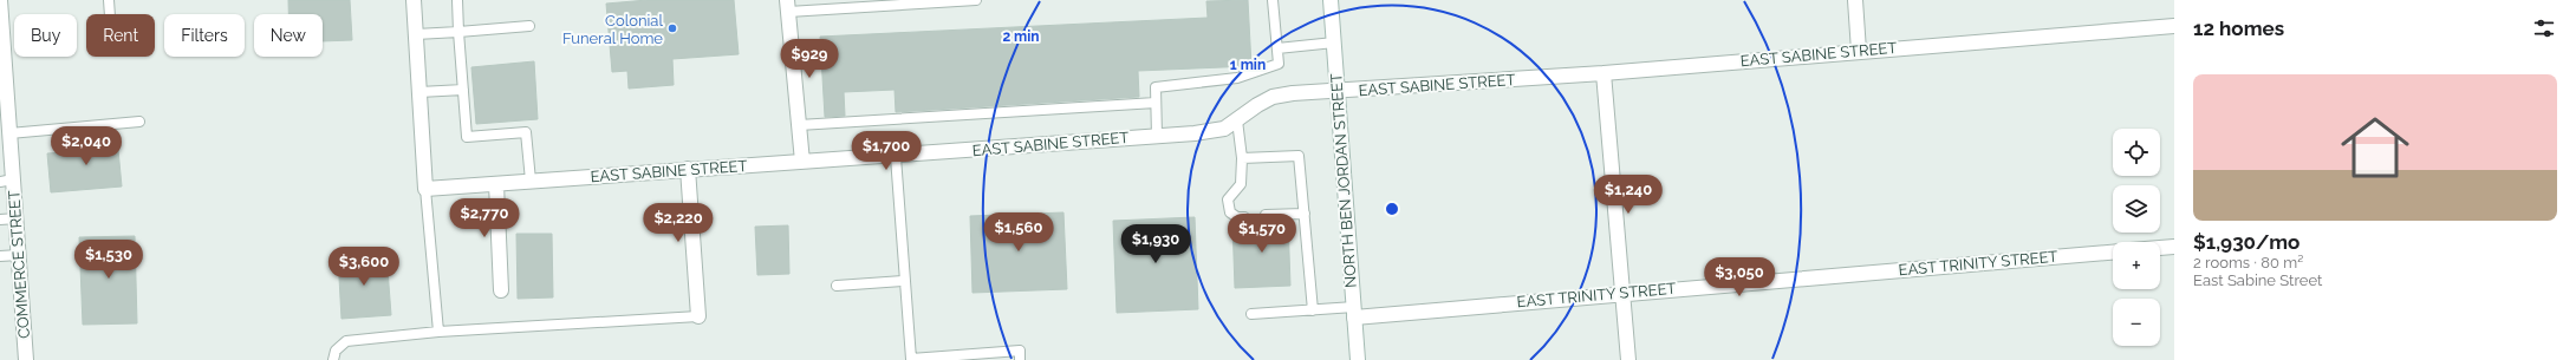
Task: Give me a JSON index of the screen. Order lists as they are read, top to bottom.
{
  "streets": {
    "street": [
      "EAST SABINE STREET",
      "NORTH BEN JORDAN STREET",
      "EAST TRINITY STREET",
      "COMMERCE STREET"
    ]
  },
  "crossings": [
    ["EAST SABINE STREET", "NORTH BEN JORDAN STREET"],
    ["NORTH BEN JORDAN STREET", "EAST TRINITY STREET"]
  ],
  "places": ["Colonial Funeral Home"],
  "page": {
    "heading": "12 homes",
    "chip": [
      "Buy",
      "Rent",
      "Filters",
      "New"
    ],
    "price": [
      "$929",
      "$2,040",
      "$1,700",
      "$1,240",
      "$2,770",
      "$2,220",
      "$1,560",
      "$1,570",
      "$1,930",
      "$1,530",
      "$3,600",
      "$3,050"
    ],
    "list": [
      {
        "name": "$1,930/mo",
        "note": "2 rooms · 80 m² · East Sabine Street"
      }
    ],
    "map_buttons": ["+", "−"]
  },
  "rings": ["2 min", "1 min"]
}
